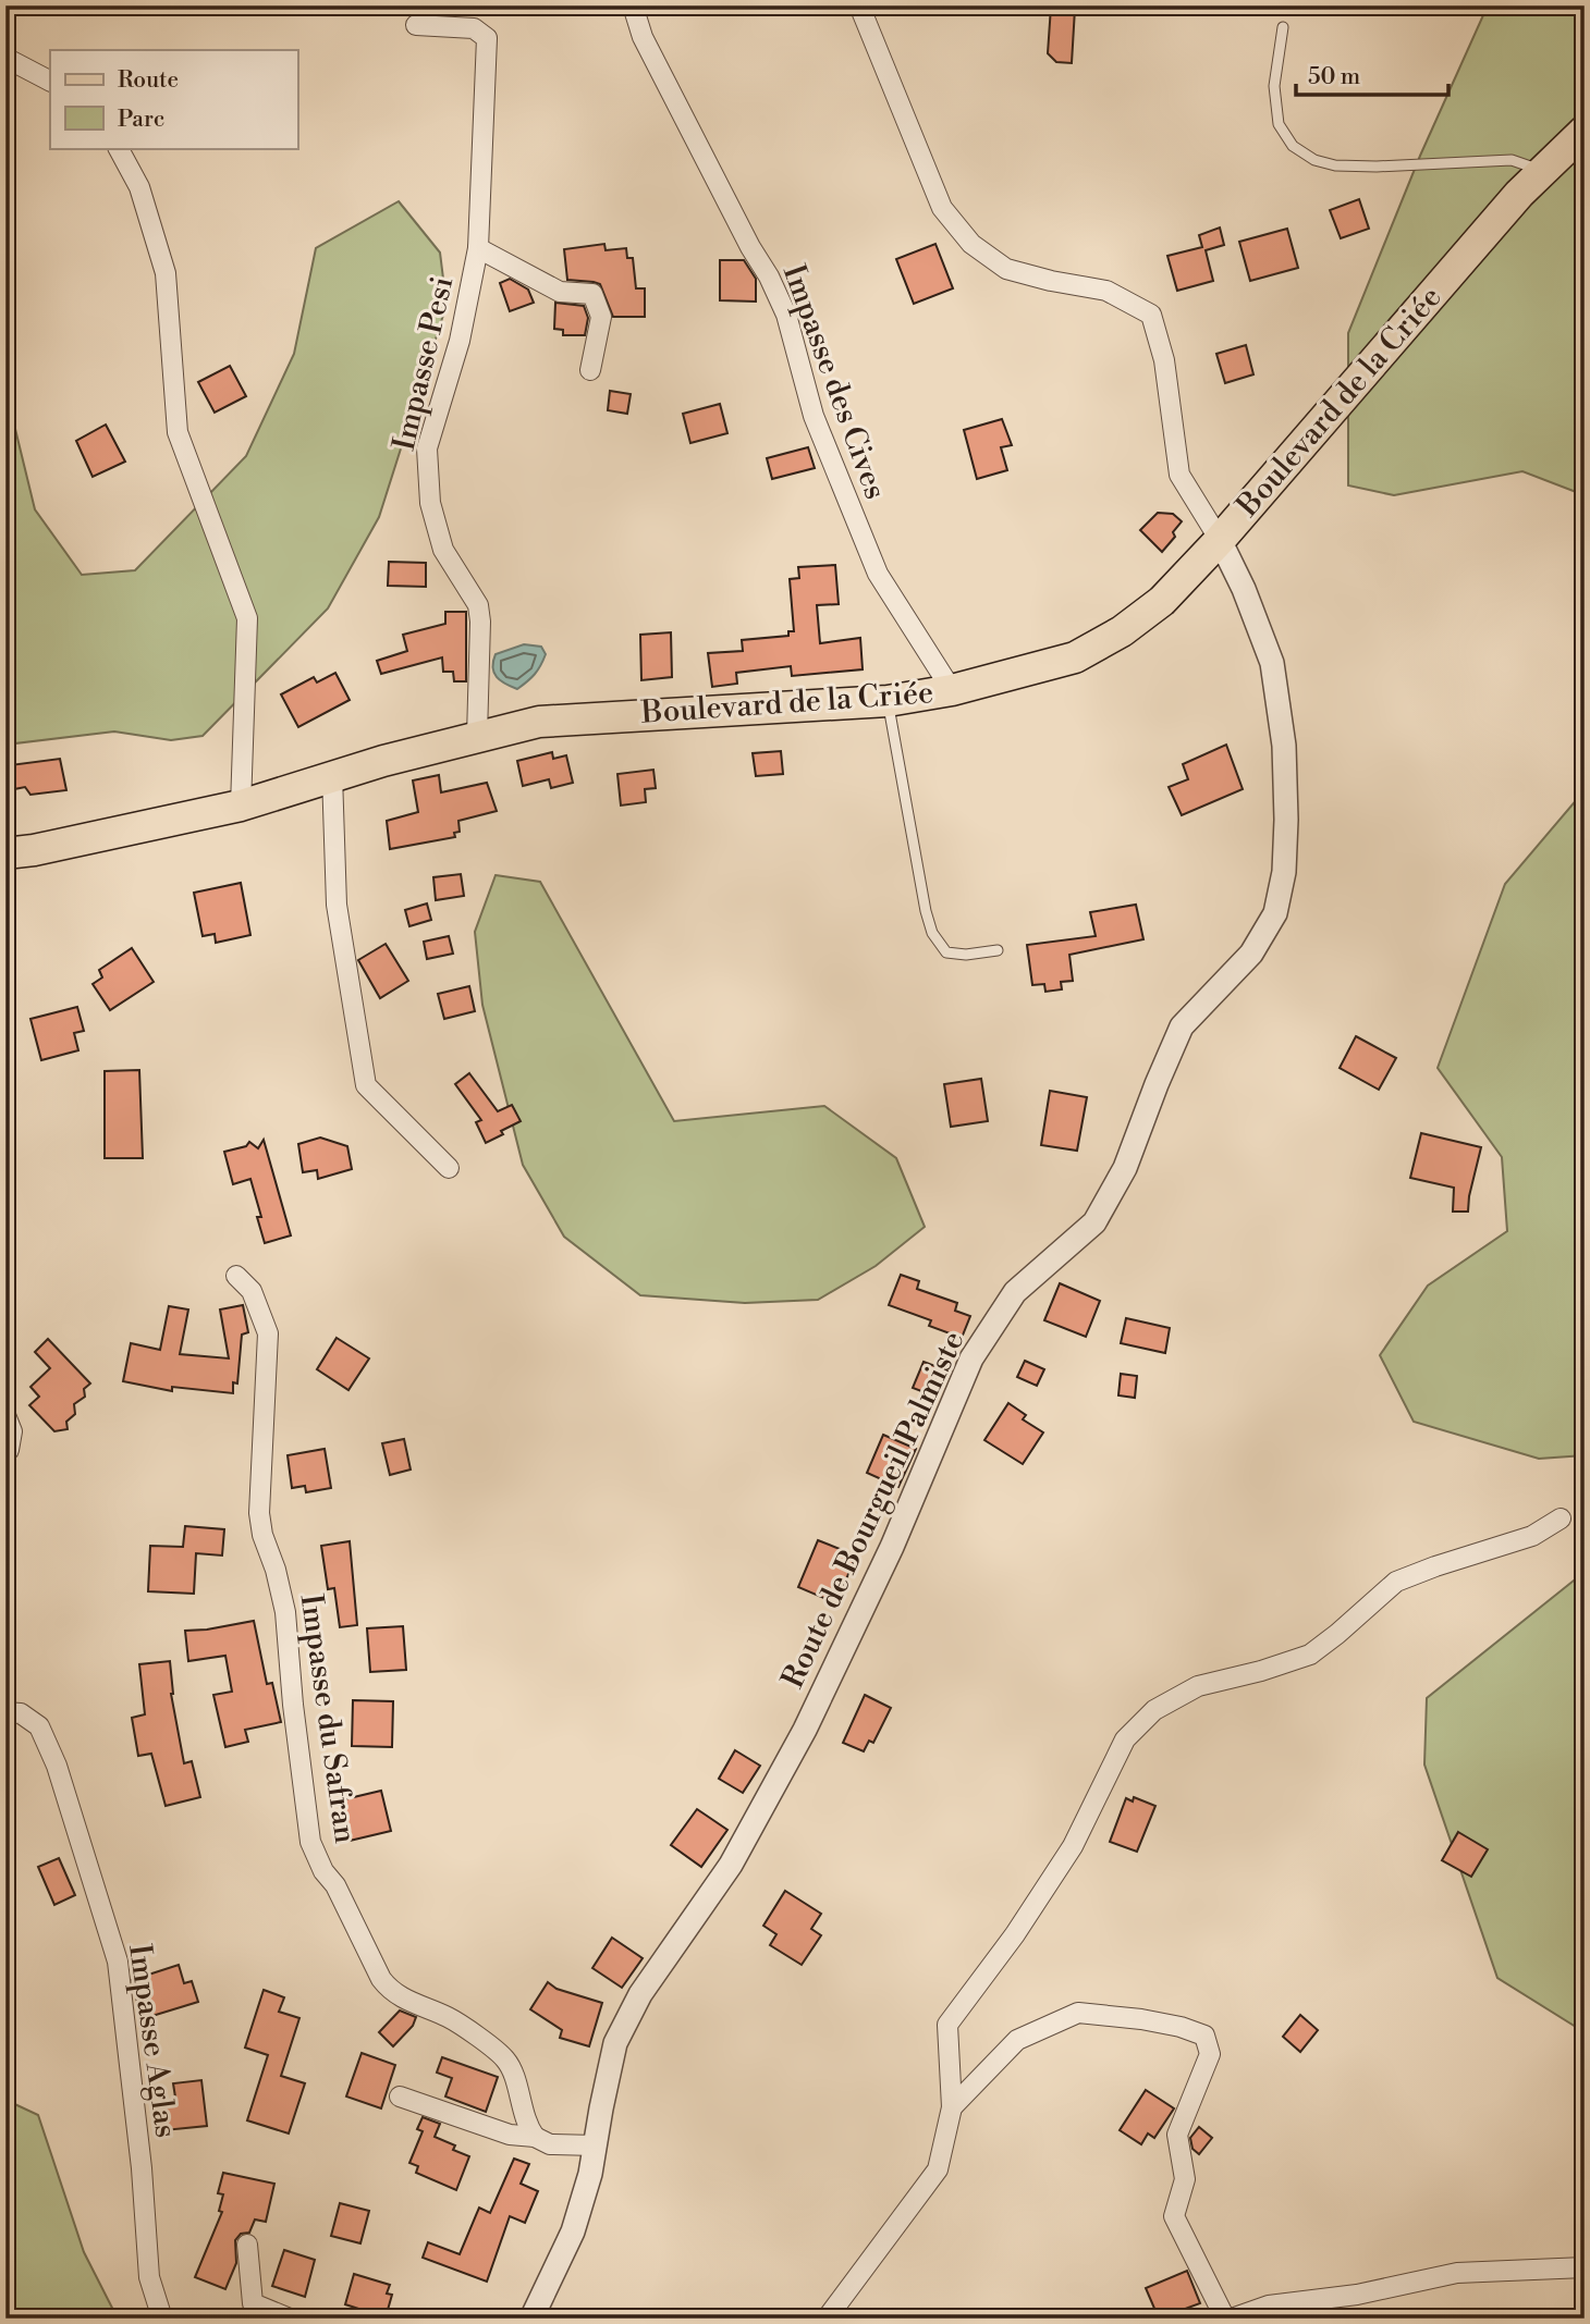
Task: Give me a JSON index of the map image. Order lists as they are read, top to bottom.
{
  "streets": {
    "main road": ["Boulevard de la Criée"],
    "street": [
      "Impasse Pesi",
      "Impasse des Cives",
      "Route de Bourgueil Palmiste",
      "Impasse du Safran",
      "Impasse Aglas"
    ]
  },
  "crossings": [
    ["Impasse Pesi", "Boulevard de la Criée"],
    ["Impasse des Cives", "Boulevard de la Criée"],
    ["Boulevard de la Criée", "Route de Bourgueil Palmiste"]
  ],
  "legend": ["Route", "Parc"],
  "scale_bar": "50 m"
}
